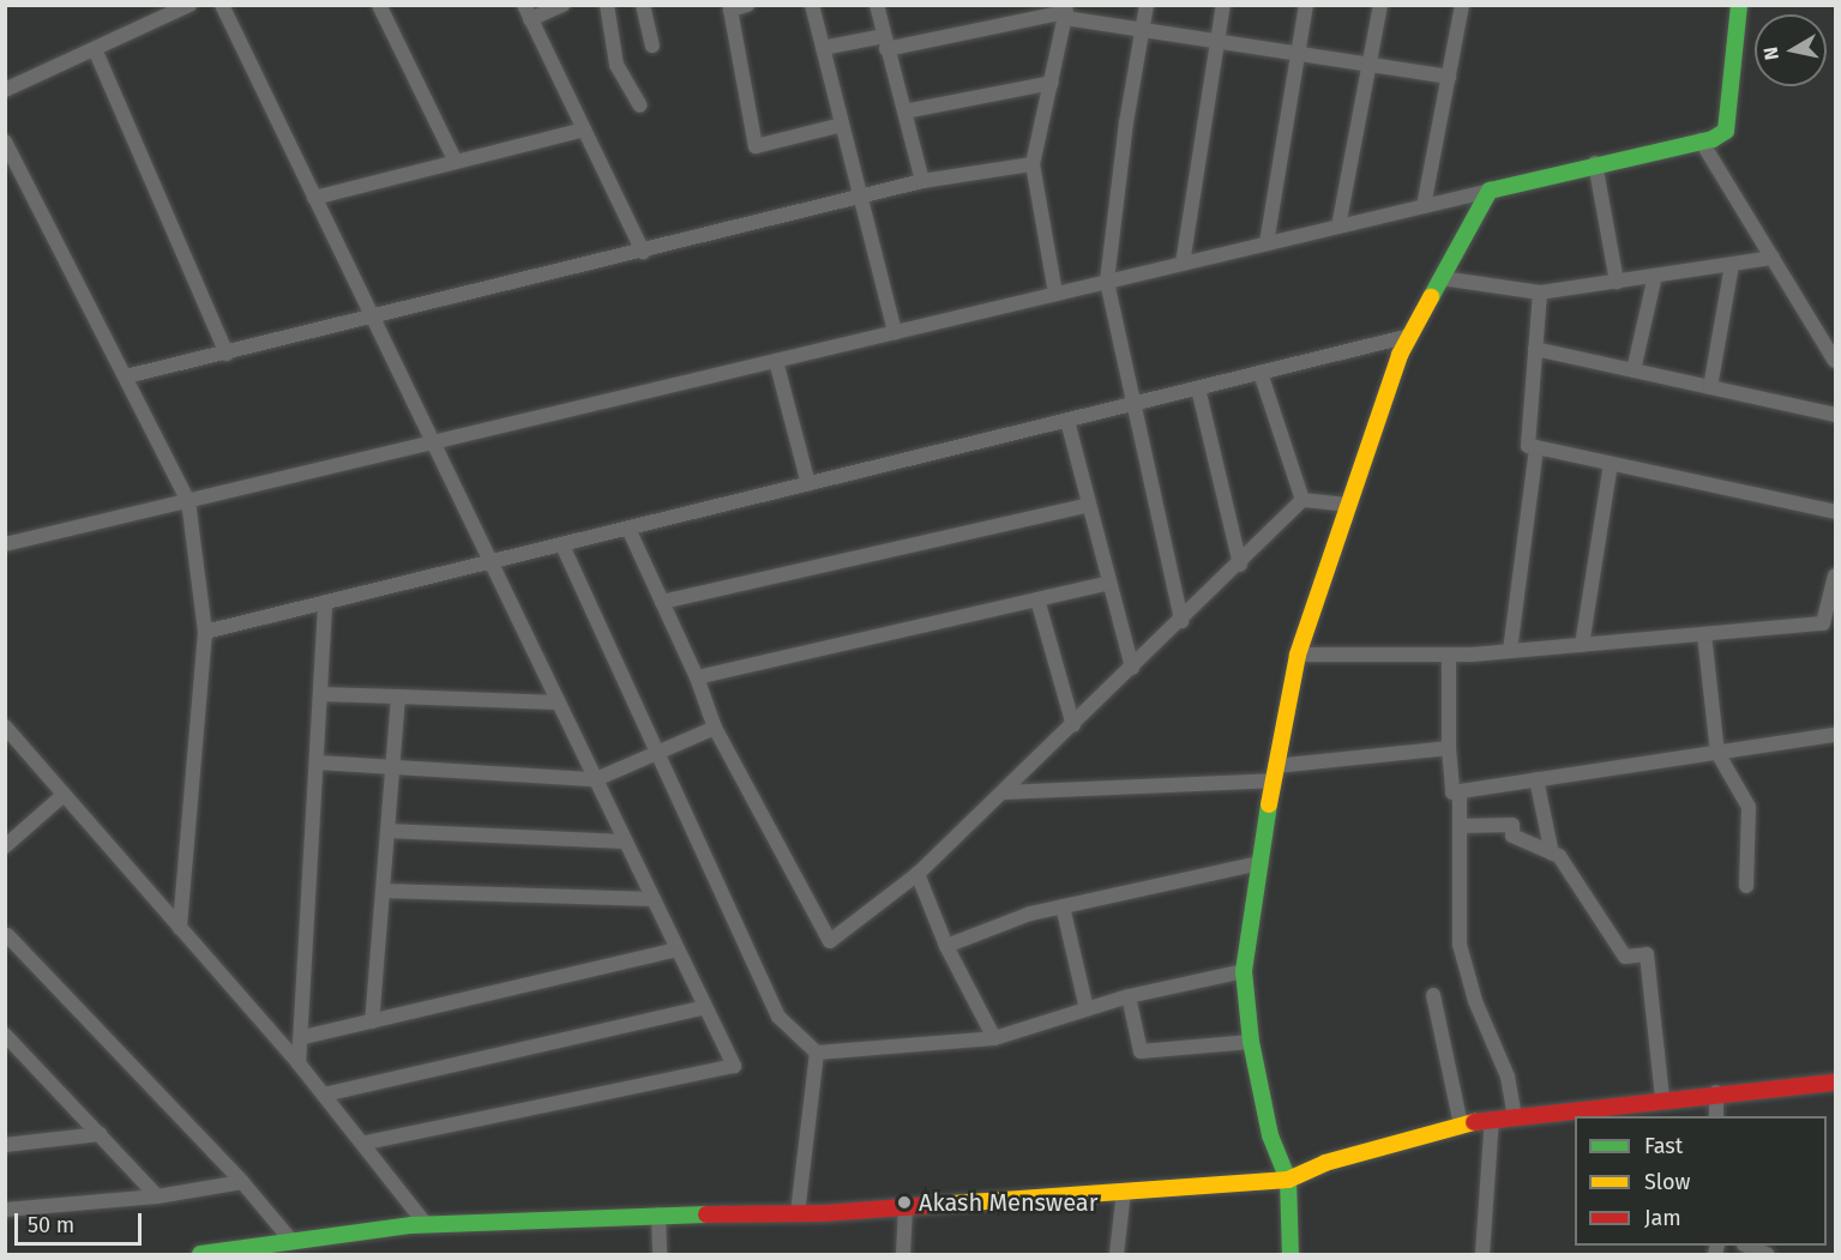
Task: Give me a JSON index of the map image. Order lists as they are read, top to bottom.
{
  "places": ["Akash Menswear"],
  "legend": ["Fast", "Slow", "Jam"],
  "scale_bar": "50 m",
  "north": "left"
}
